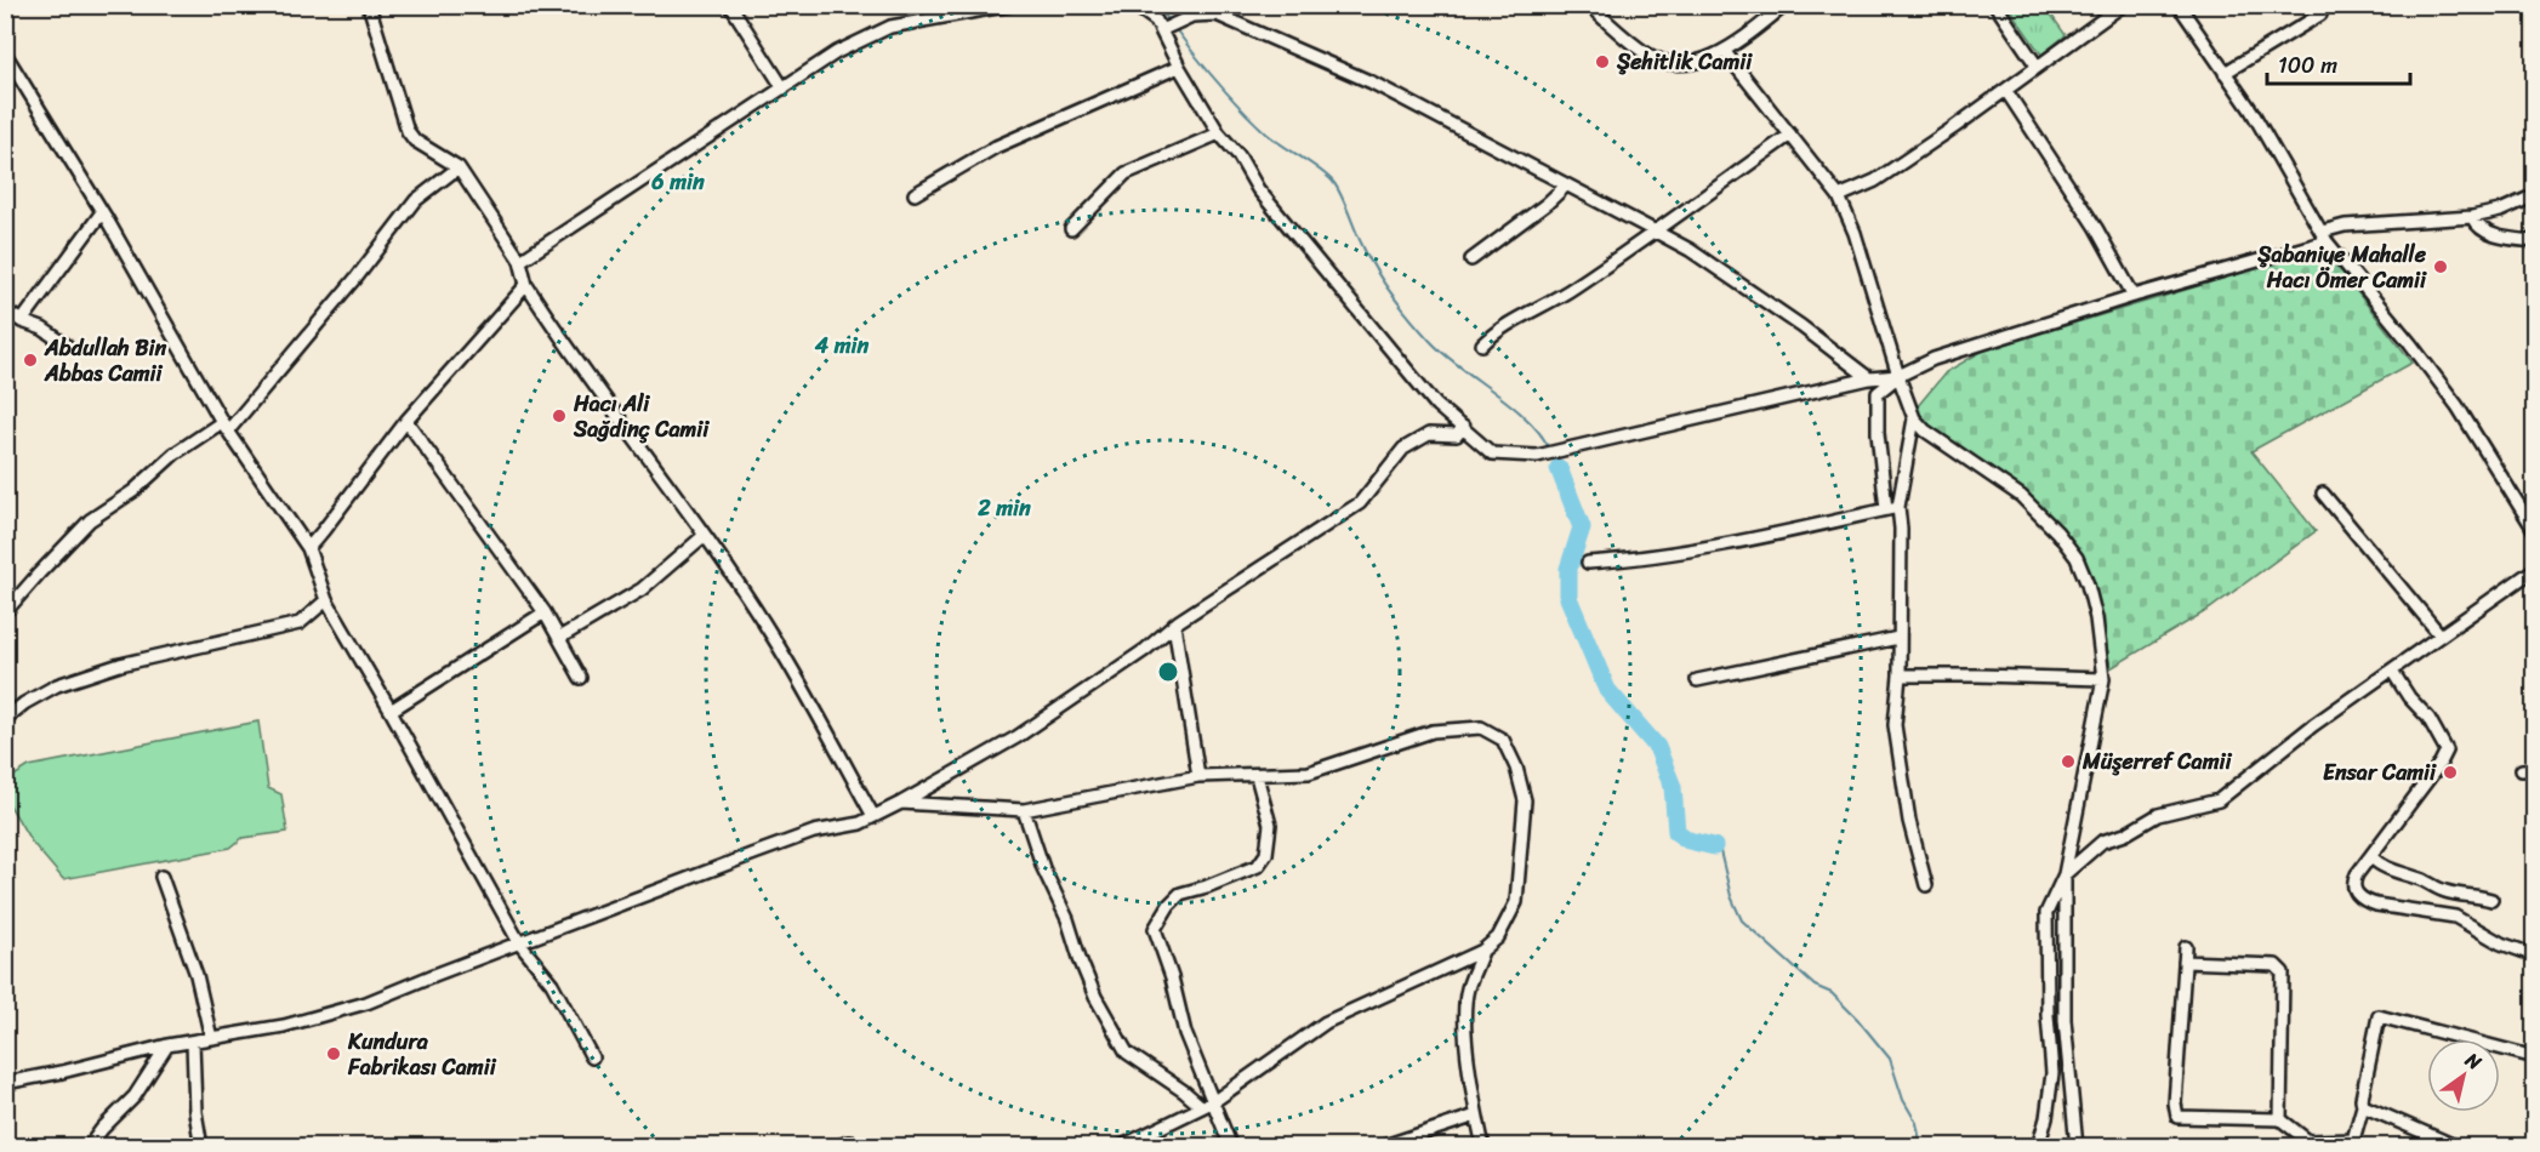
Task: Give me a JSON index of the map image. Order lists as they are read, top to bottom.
{
  "places": [
    "Şehitlik Camii",
    "Şabaniye Mahalle Hacı Ömer Camii",
    "Abdullah Bin Abbas Camii",
    "Hacı Ali Sağdinç Camii",
    "Müşerref Camii",
    "Ensar Camii",
    "Kundura Fabrikası Camii"
  ],
  "scale_bar": "100 m",
  "north": "top right",
  "rings": ["6 min", "4 min", "2 min"]
}
